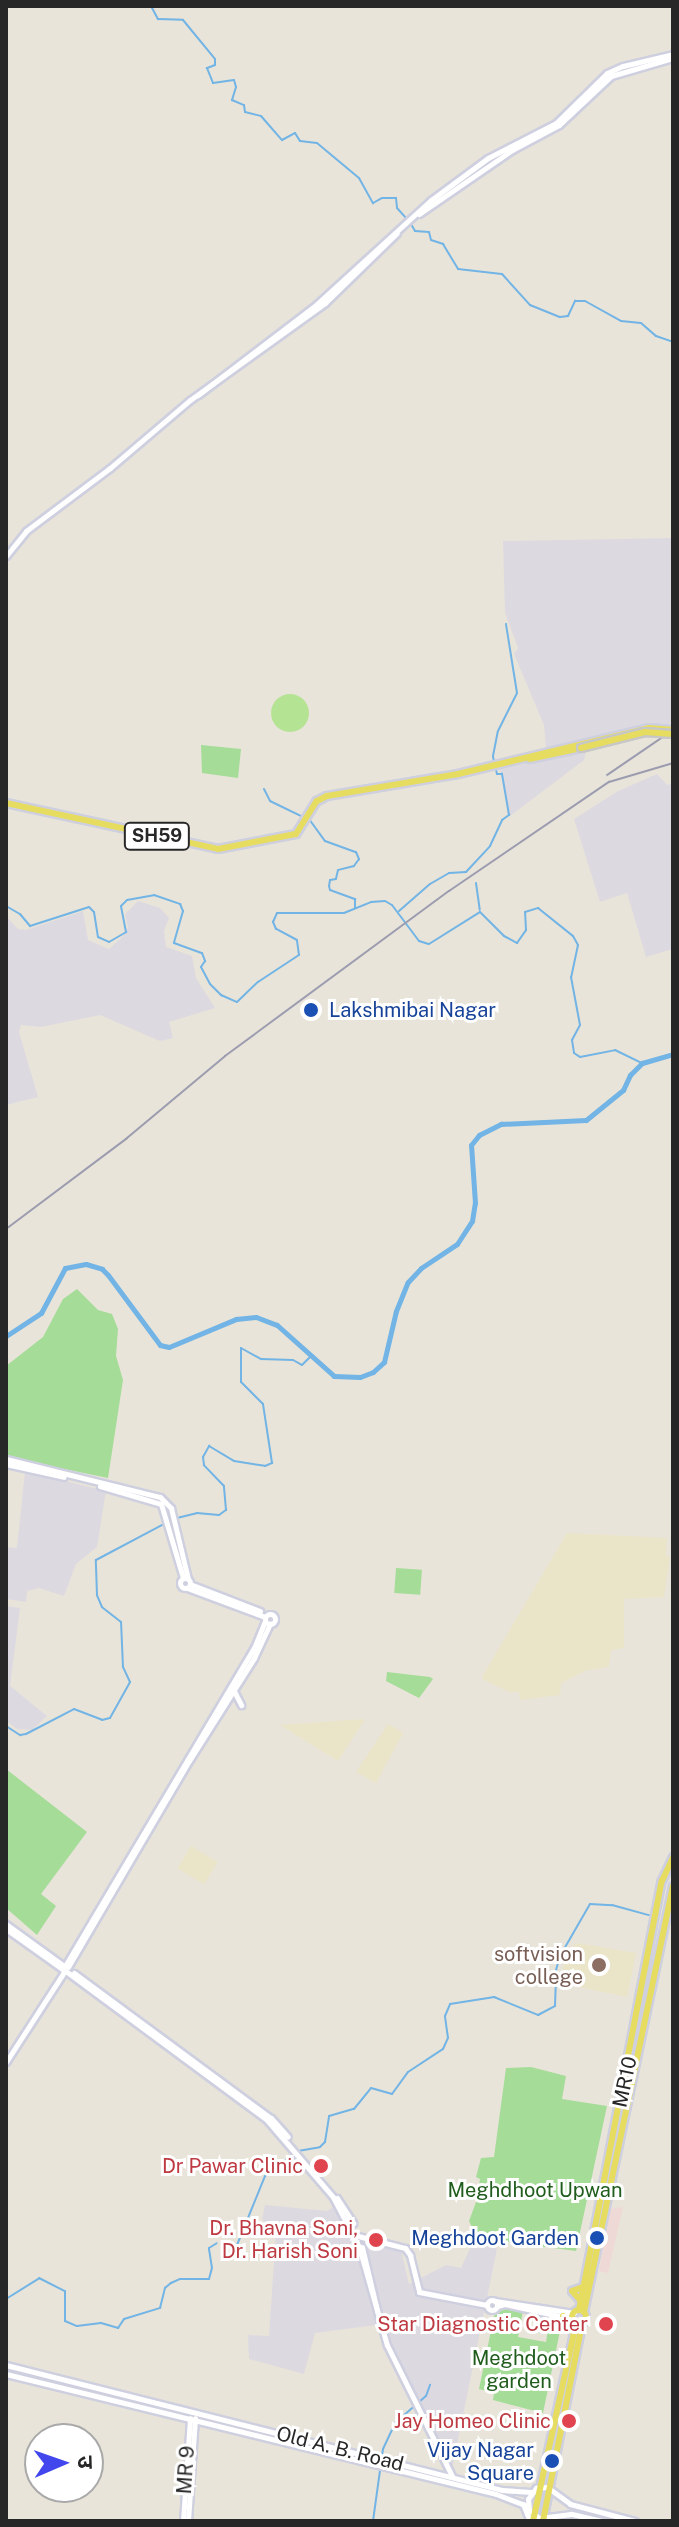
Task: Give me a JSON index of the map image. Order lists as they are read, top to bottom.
{
  "streets": {
    "main road": [
      "SH59",
      "MR10",
      "Old A. B. Road",
      "MR 9"
    ]
  },
  "crossings": [
    ["Old A. B. Road", "MR 9"]
  ],
  "parks": ["Meghdhoot Upwan", "Meghdoot garden"],
  "places": [
    "Lakshmibai Nagar",
    "softvision college",
    "Dr Pawar Clinic",
    "Meghdoot Garden",
    "Dr. Bhavna Soni, Dr. Harish Soni",
    "Star Diagnostic Center",
    "Jay Homeo Clinic",
    "Vijay Nagar Square"
  ],
  "north": "right"
}
